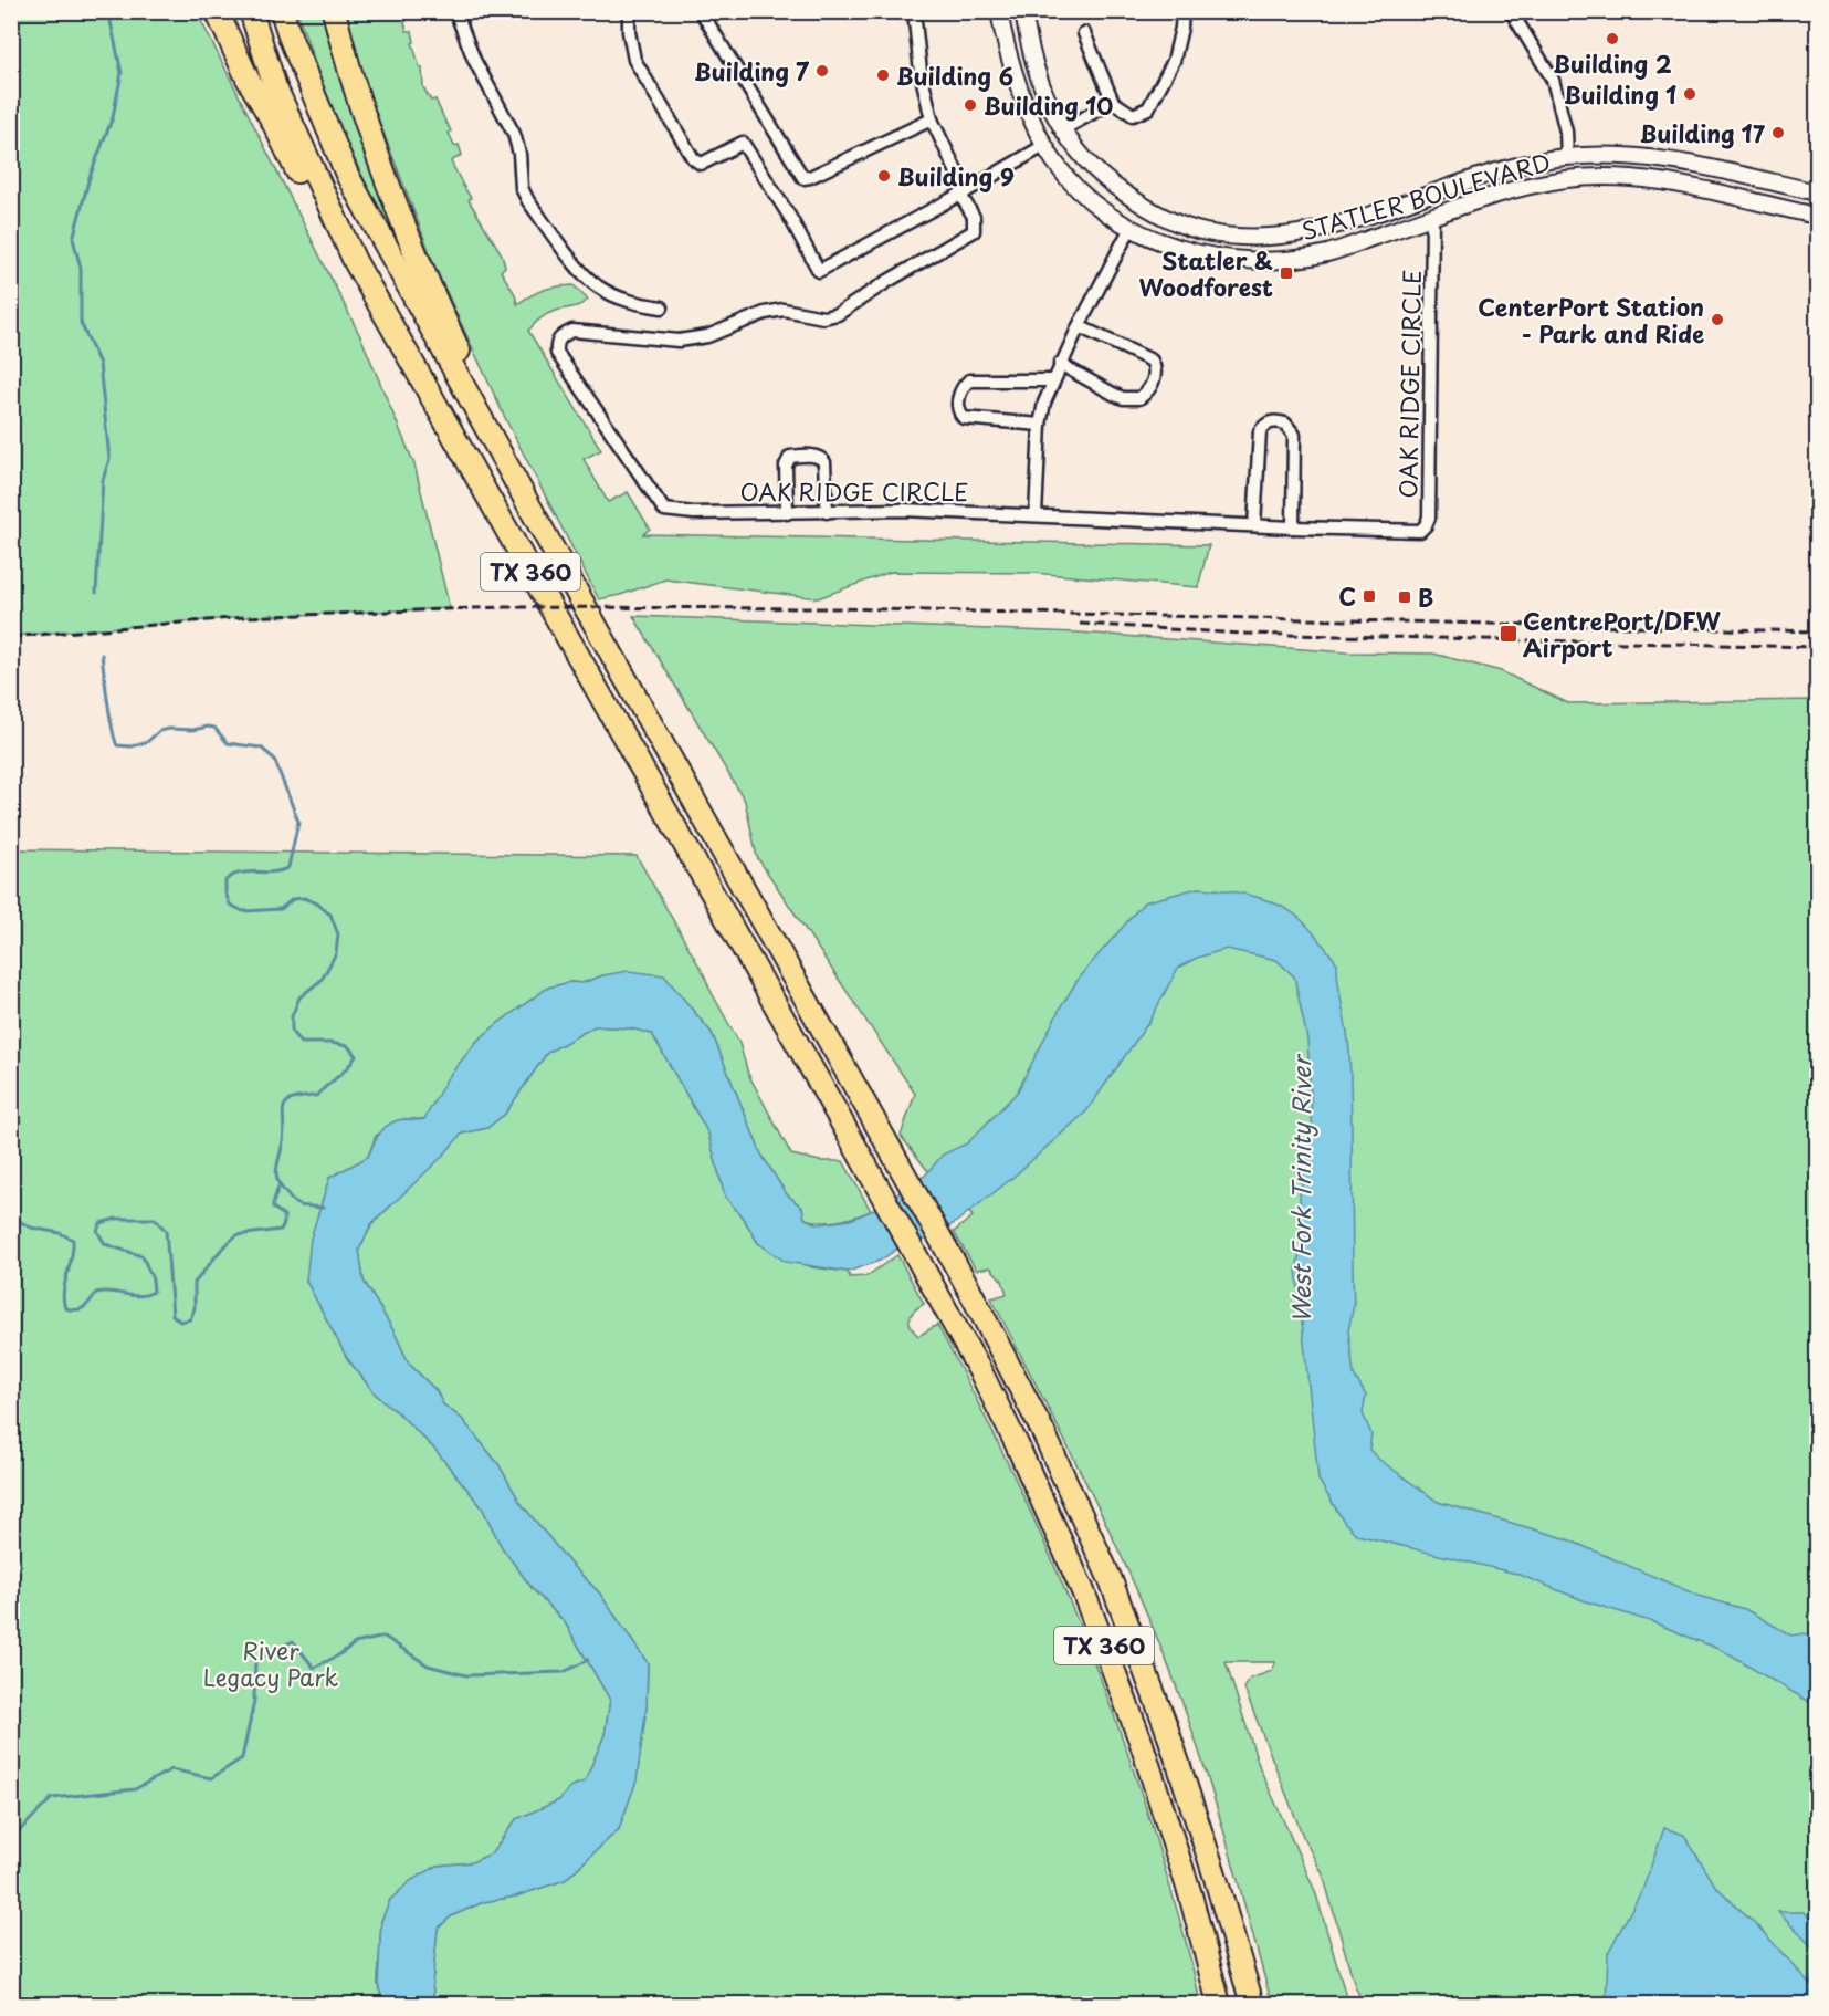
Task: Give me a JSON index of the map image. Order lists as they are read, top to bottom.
{
  "streets": {
    "highway": ["TX 360"],
    "street": ["STATLER BOULEVARD", "OAK RIDGE CIRCLE"]
  },
  "crossings": [
    ["STATLER BOULEVARD", "OAK RIDGE CIRCLE"]
  ],
  "water": ["West Fork Trinity River"],
  "parks": ["River Legacy Park"],
  "places": {
    "other": [
      "Building 2",
      "Building 7",
      "Building 6",
      "Building 1",
      "Building 10",
      "Building 17",
      "Building 9",
      "CenterPort Station - Park and Ride"
    ],
    "transit": [
      "Statler & Woodforest",
      "C",
      "B",
      "CentrePort/DFW Airport"
    ]
  }
}
